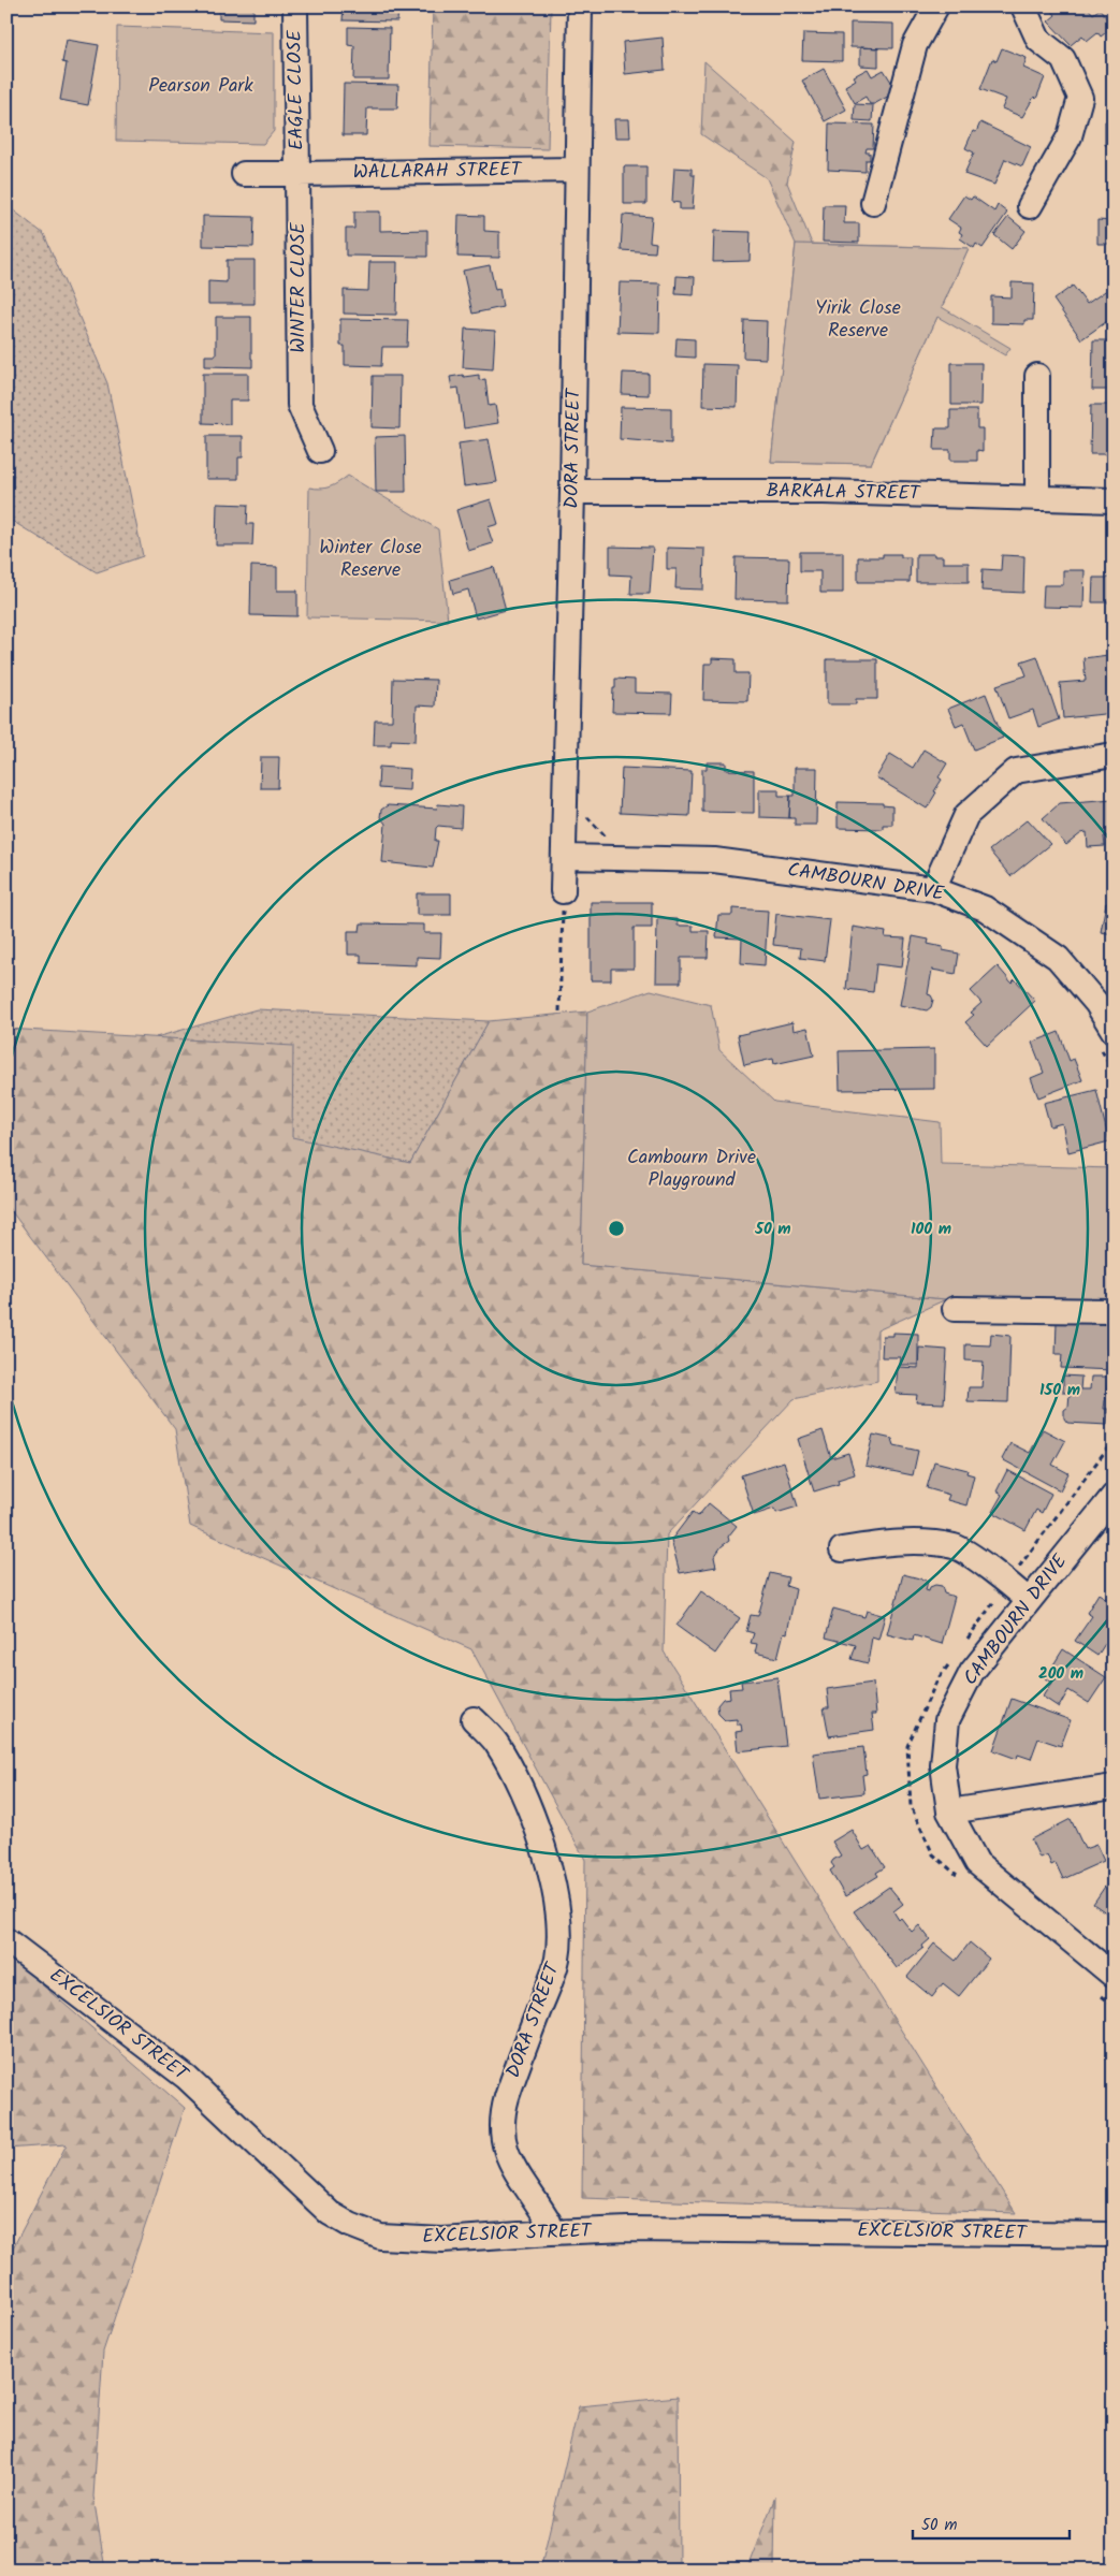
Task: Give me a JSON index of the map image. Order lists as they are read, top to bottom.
{
  "streets": {
    "street": [
      "EAGLE CLOSE",
      "WALLARAH STREET",
      "WINTER CLOSE",
      "DORA STREET",
      "BARKALA STREET",
      "CAMBOURN DRIVE",
      "EXCELSIOR STREET"
    ]
  },
  "crossings": [
    ["EAGLE CLOSE", "WALLARAH STREET"],
    ["EAGLE CLOSE", "WINTER CLOSE"],
    ["WALLARAH STREET", "WINTER CLOSE"],
    ["WALLARAH STREET", "DORA STREET"],
    ["DORA STREET", "BARKALA STREET"],
    ["DORA STREET", "CAMBOURN DRIVE"],
    ["DORA STREET", "EXCELSIOR STREET"]
  ],
  "parks": [
    "Pearson Park",
    "Yirik Close Reserve",
    "Winter Close Reserve",
    "Cambourn Drive Playground"
  ],
  "scale_bar": "50 m",
  "rings": [
    "50 m",
    "100 m",
    "150 m",
    "200 m"
  ]
}
